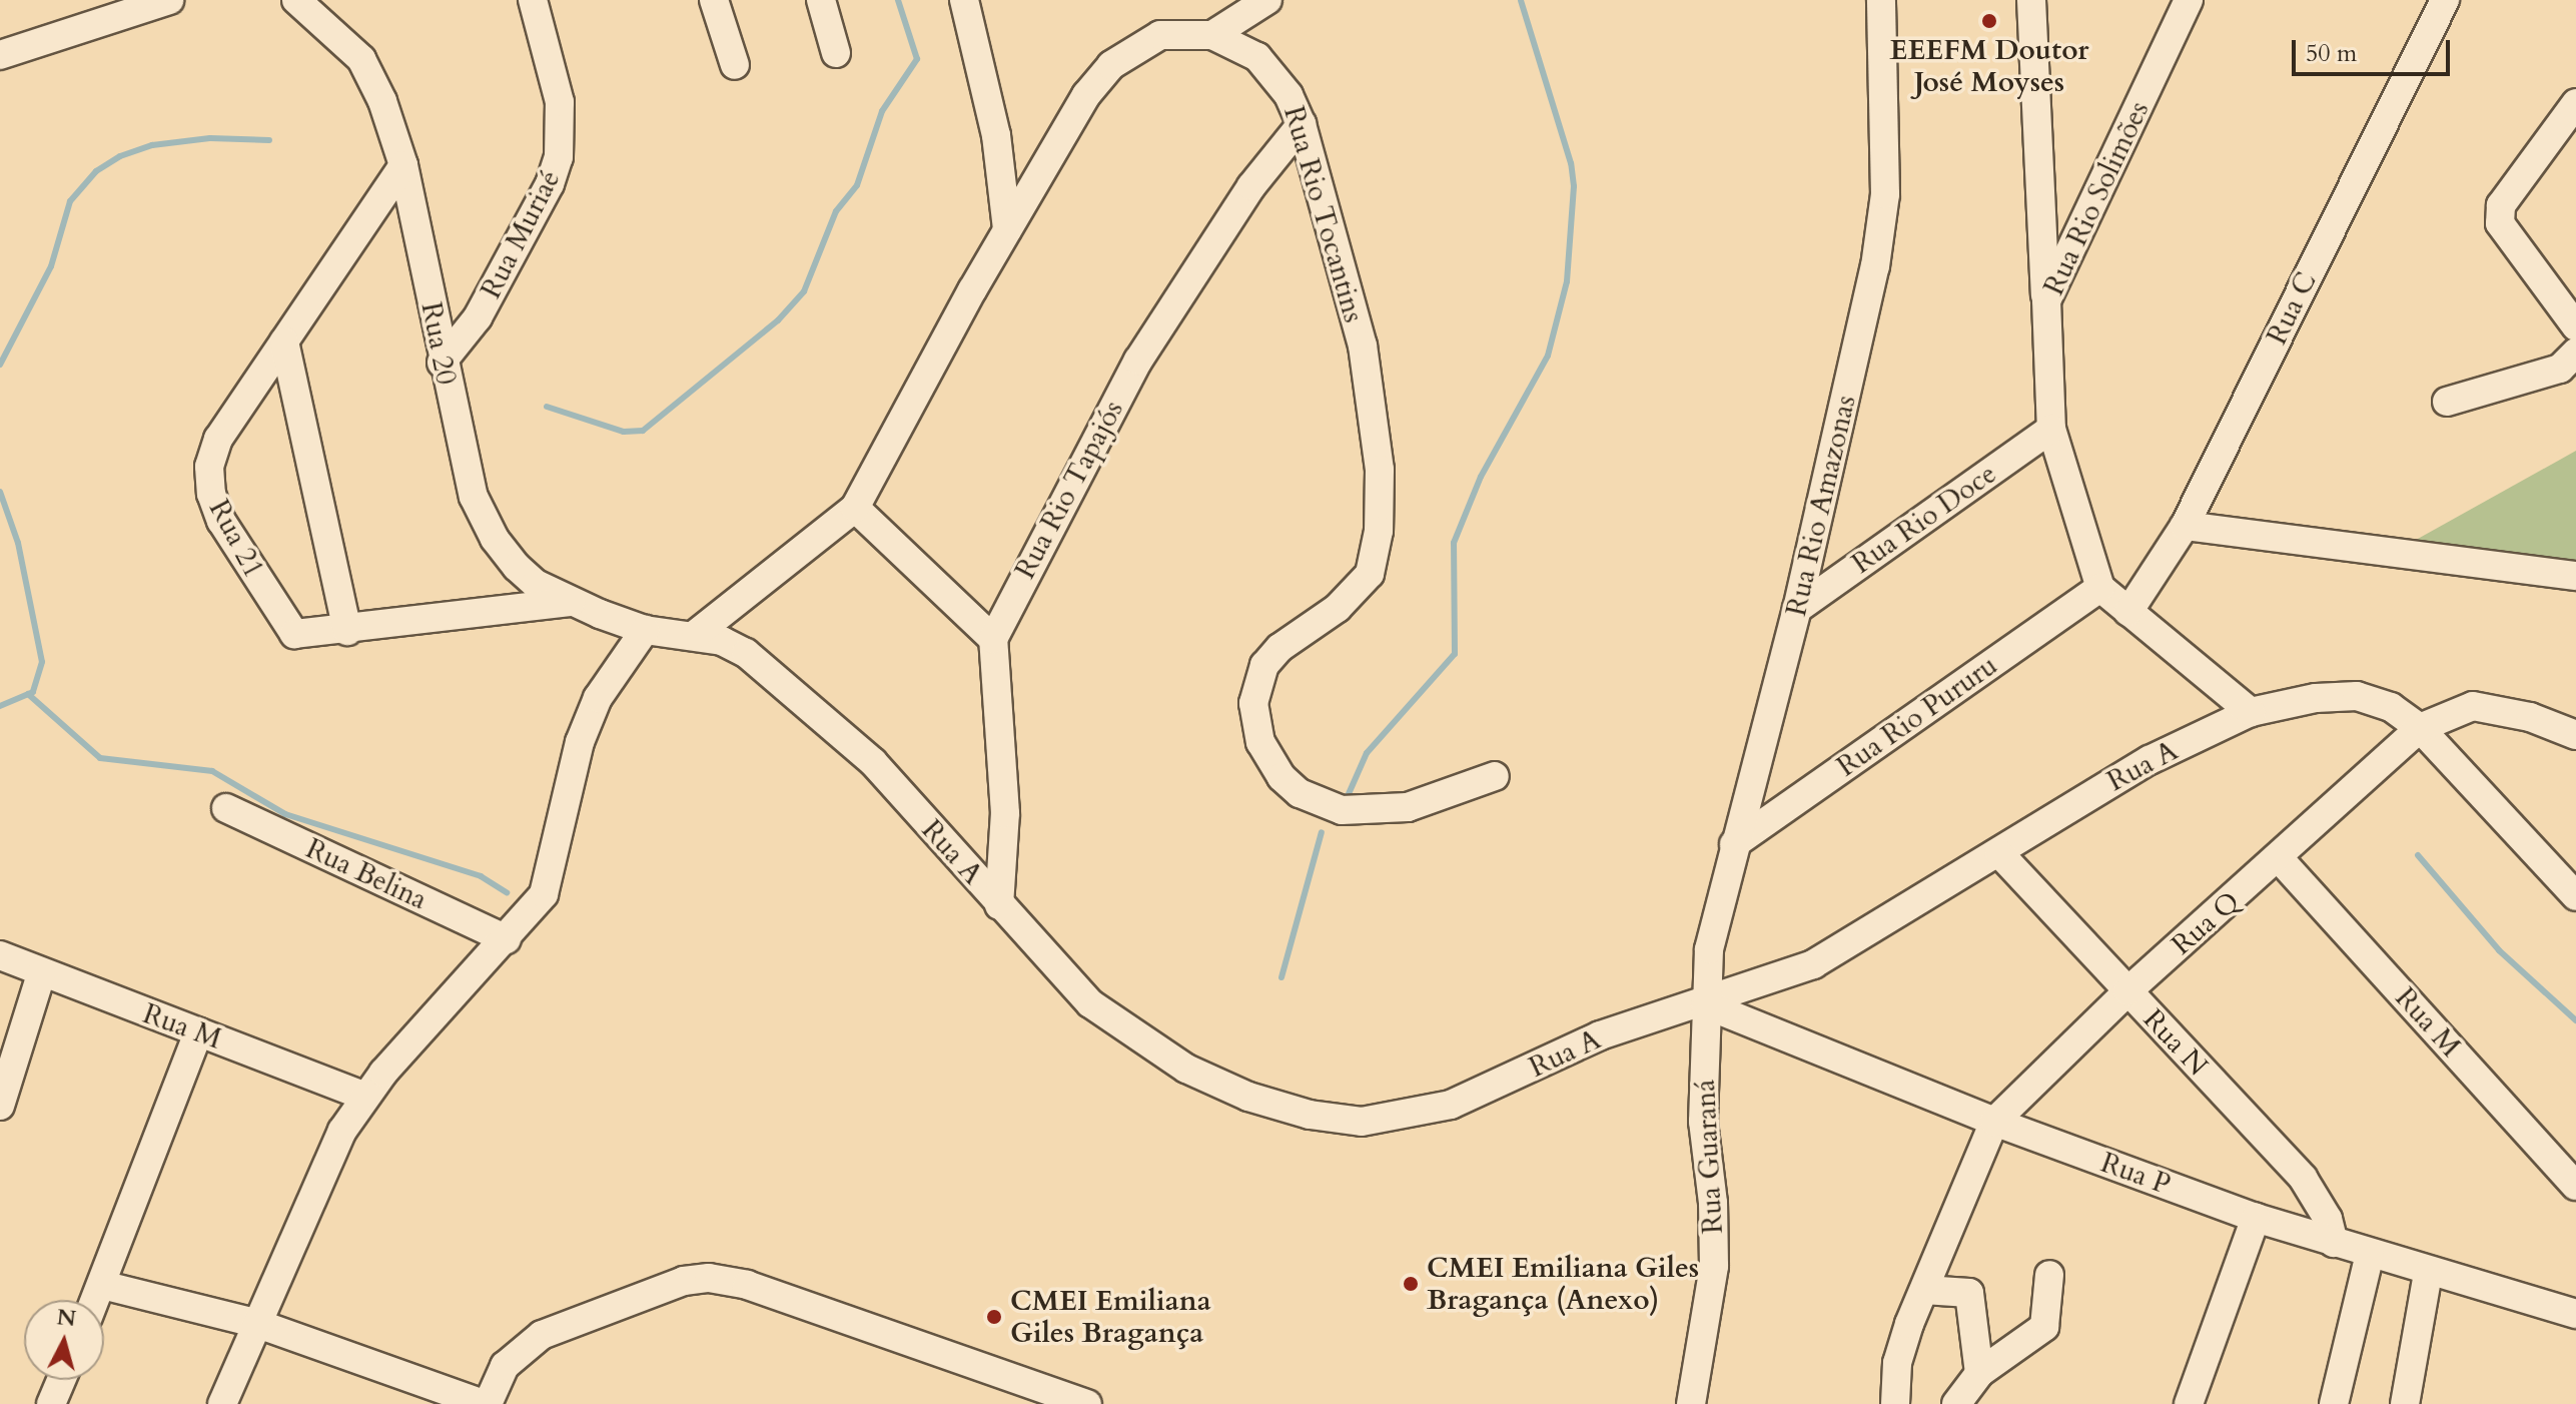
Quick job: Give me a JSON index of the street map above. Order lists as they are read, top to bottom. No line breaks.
{"streets":{"street":["Rua Rio Solimões","Rua Rio Tocantins","Rua Muriaé","Rua C","Rua 20","Rua Rio Tapajós","Rua Rio Amazonas","Rua Rio Doce","Rua 21","Rua Rio Pururu","Rua A","Rua Belina","Rua Q","Rua M","Rua N","Rua Guaraná","Rua P"]},"crossings":[["Rua Rio Solimões","Rua Rio Doce"],["Rua Rio Solimões","Rua Rio Pururu"],["Rua Rio Tocantins","Rua Rio Tapajós"],["Rua Rio Tocantins","Rua A"],["Rua Muriaé","Rua 20"],["Rua 20","Rua 21"],["Rua 20","Rua A"],["Rua Rio Amazonas","Rua Rio Doce"],["Rua Rio Amazonas","Rua Rio Pururu"],["Rua Rio Amazonas","Rua A"],["Rua Rio Amazonas","Rua Guaraná"],["Rua Rio Amazonas","Rua P"],["Rua A","Rua Q"],["Rua A","Rua N"],["Rua A","Rua Guaraná"],["Rua A","Rua P"],["Rua Q","Rua M"],["Rua Q","Rua N"],["Rua Q","Rua P"],["Rua N","Rua P"],["Rua Guaraná","Rua P"]],"places":["EEEFM Doutor José Moyses","CMEI Emiliana Giles Bragança (Anexo)","CMEI Emiliana Giles Bragança"],"scale_bar":"50 m","north":"top"}
